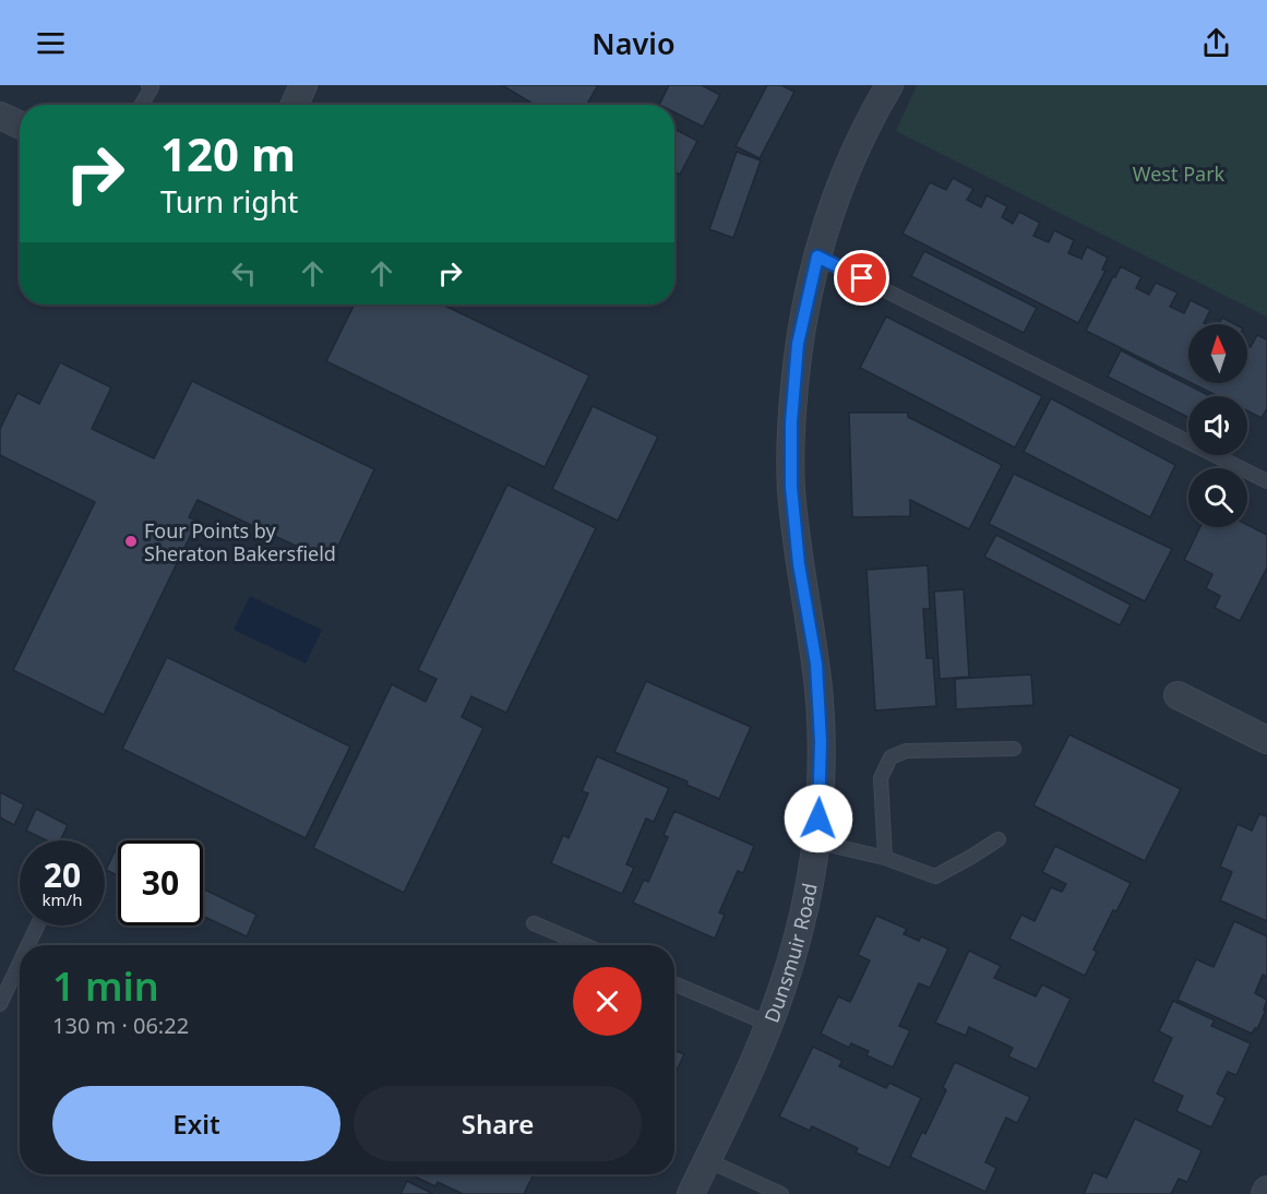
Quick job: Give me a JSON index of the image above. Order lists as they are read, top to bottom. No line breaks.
{"streets":{"street":["Dunsmuir Road"]},"parks":["West Park"],"places":["Four Points by Sheraton Bakersfield"],"north":"top","page":{"header":"Navio","turn":["120 m","Turn right"],"speed":"20 km/h","limit":"30","heading":["1 min","130 m · 06:22"],"buttons":["Exit","Share"]}}
